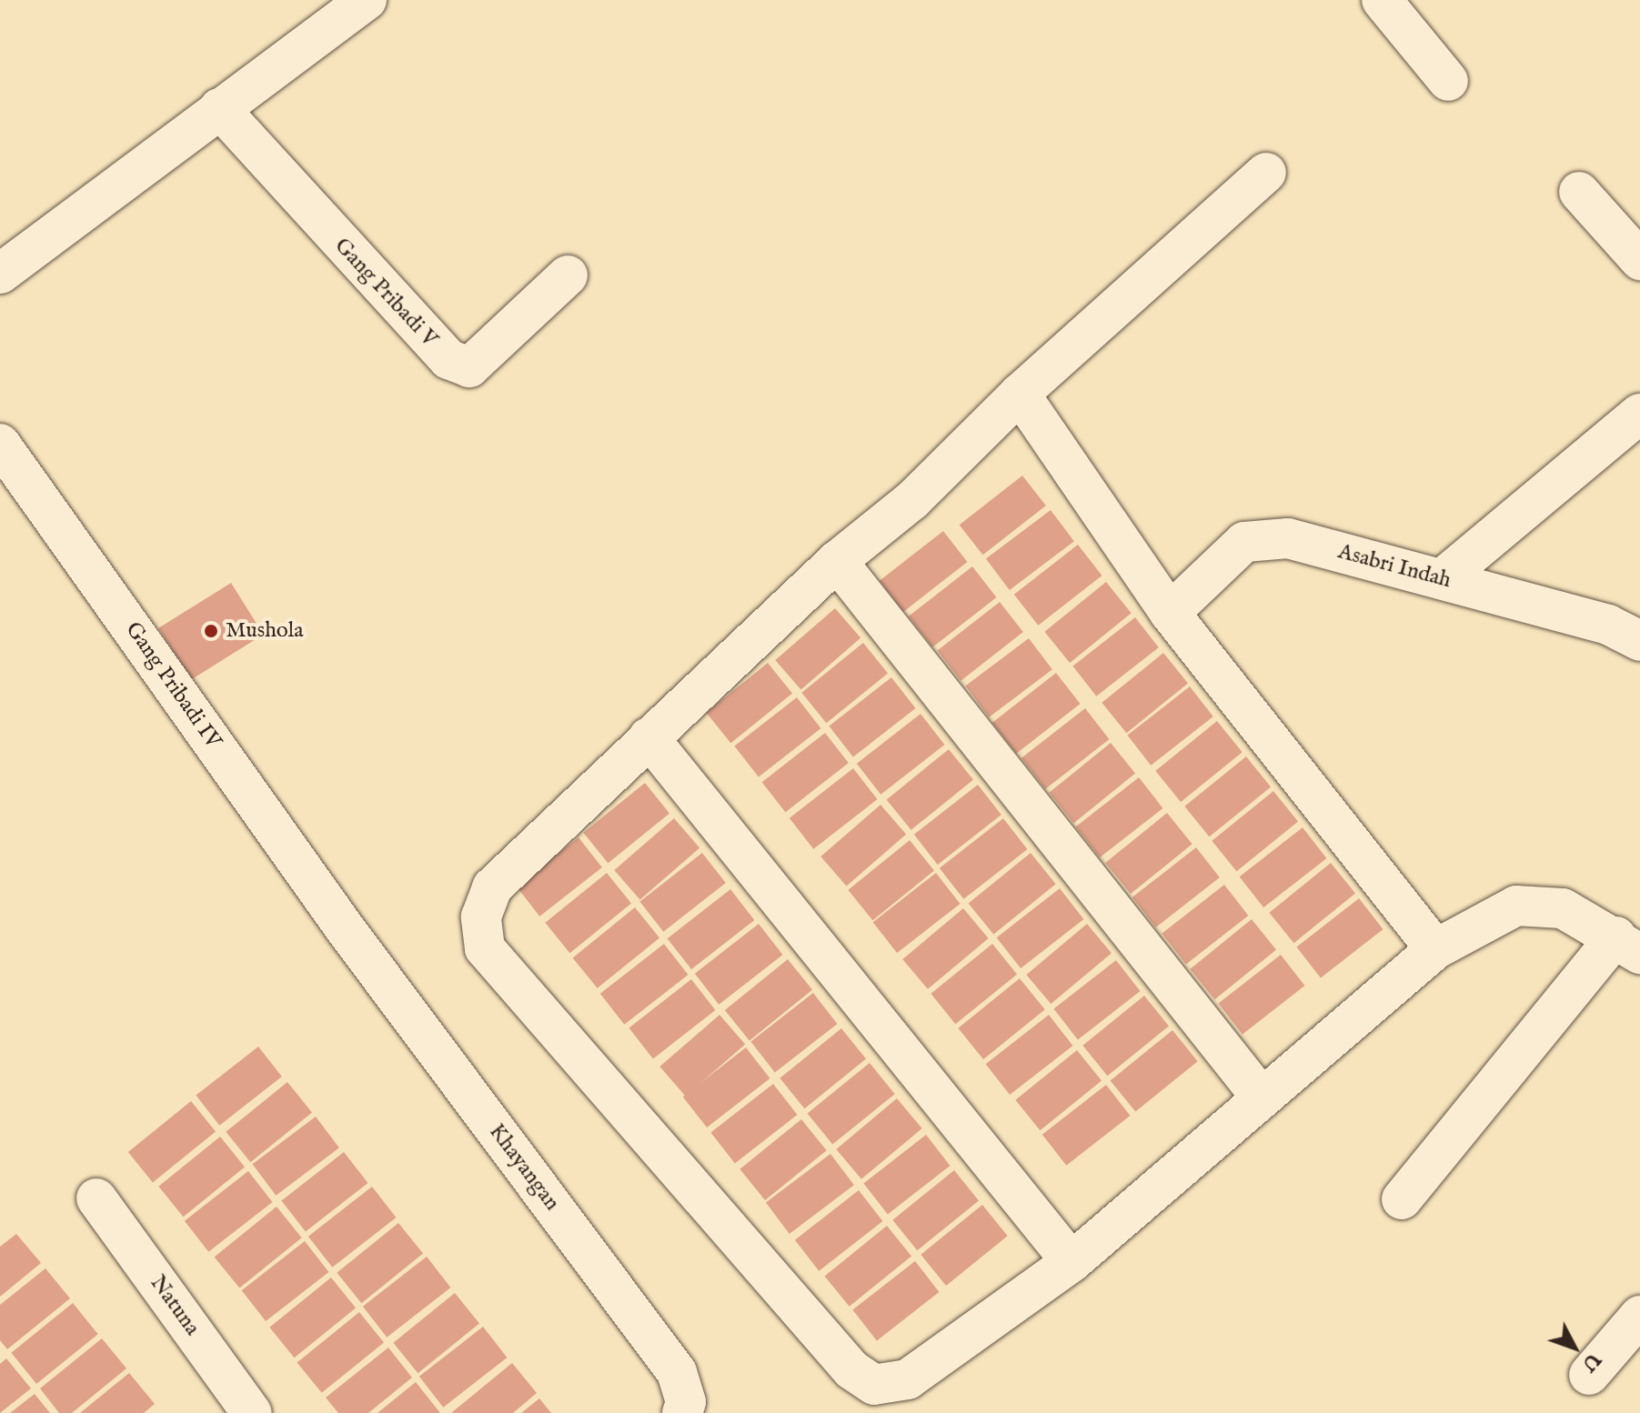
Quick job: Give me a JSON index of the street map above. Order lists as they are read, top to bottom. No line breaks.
{"streets":{"street":["Gang Pribadi V","Asabri Indah","Gang Pribadi IV","Khayangan","Natuna"]},"crossings":[["Gang Pribadi IV","Khayangan"]],"places":["Mushola"],"north":"bottom right"}
